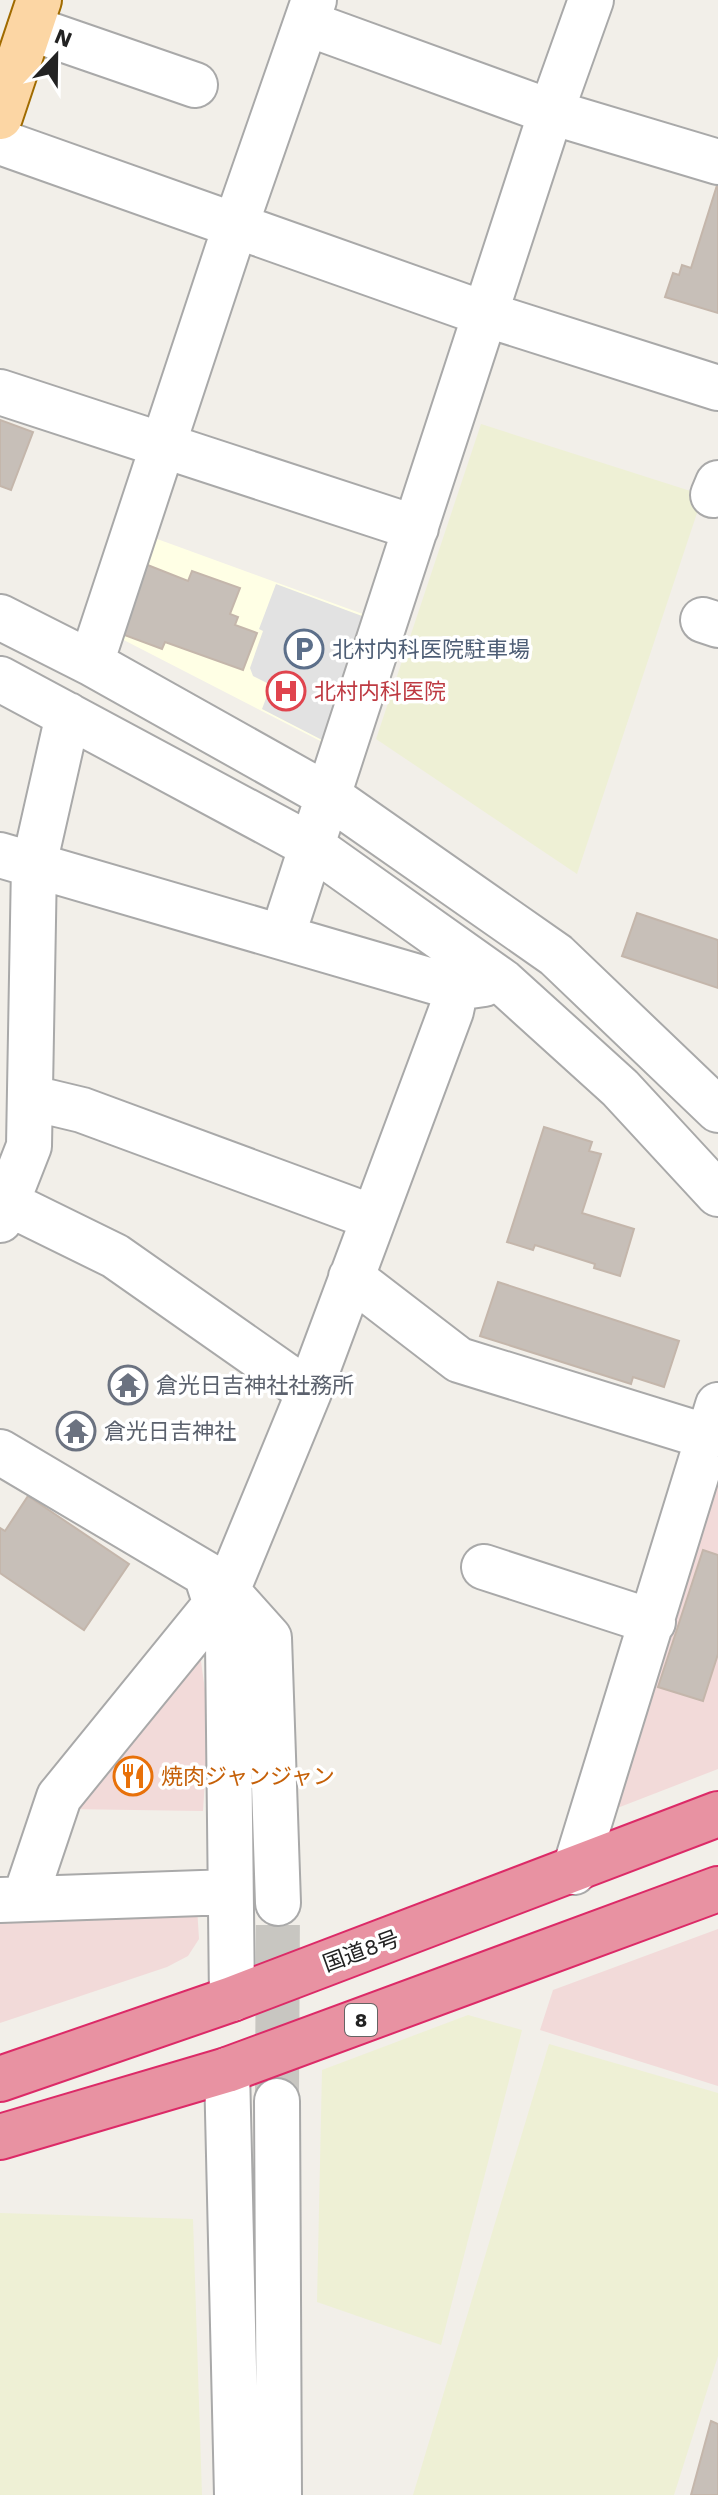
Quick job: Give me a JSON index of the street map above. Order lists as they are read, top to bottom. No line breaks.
{"streets":{"highway":["国道8号","8"]},"places":{"parking":["北村内科医院駐車場"],"hospital":["北村内科医院"],"temple":["倉光日吉神社社務所","倉光日吉神社"],"restaurant":["焼肉ジャンジャン"]},"north":"top"}
